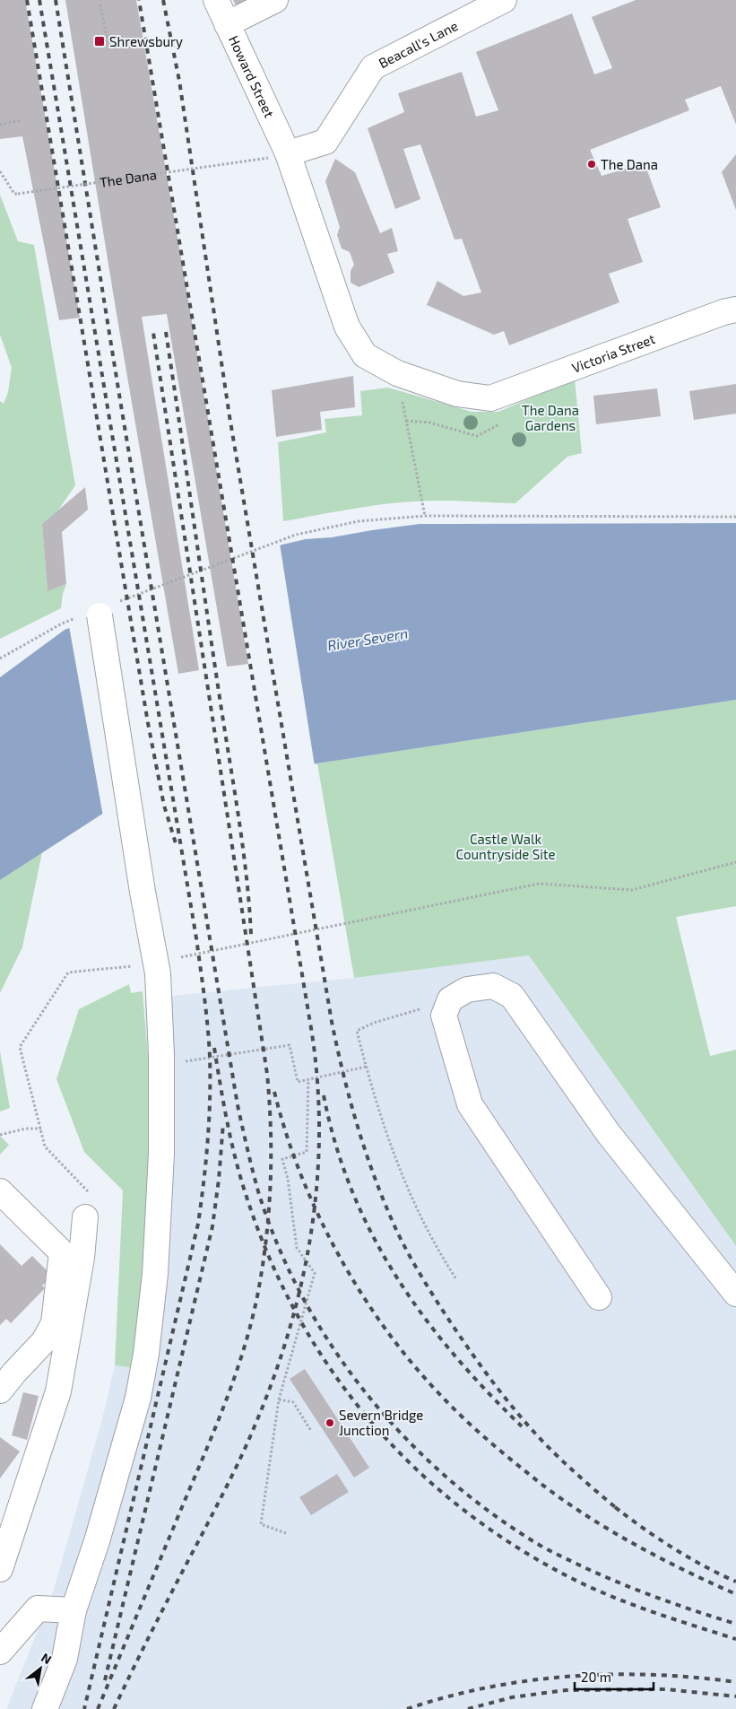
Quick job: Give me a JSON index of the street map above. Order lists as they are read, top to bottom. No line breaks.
{"streets":{"street":["Beacall's Lane","Howard Street","Victoria Street"],"path":["The Dana"]},"crossings":[["Beacall's Lane","Howard Street"],["Beacall's Lane","The Dana"],["Beacall's Lane","Victoria Street"],["Howard Street","The Dana"],["Howard Street","Victoria Street"],["The Dana","Victoria Street"]],"water":["River Severn"],"parks":["The Dana Gardens","Castle Walk Countryside Site"],"places":{"transit":["Shrewsbury"],"other":["The Dana","Severn Bridge Junction"]},"scale_bar":"20 m","north":"top right"}
